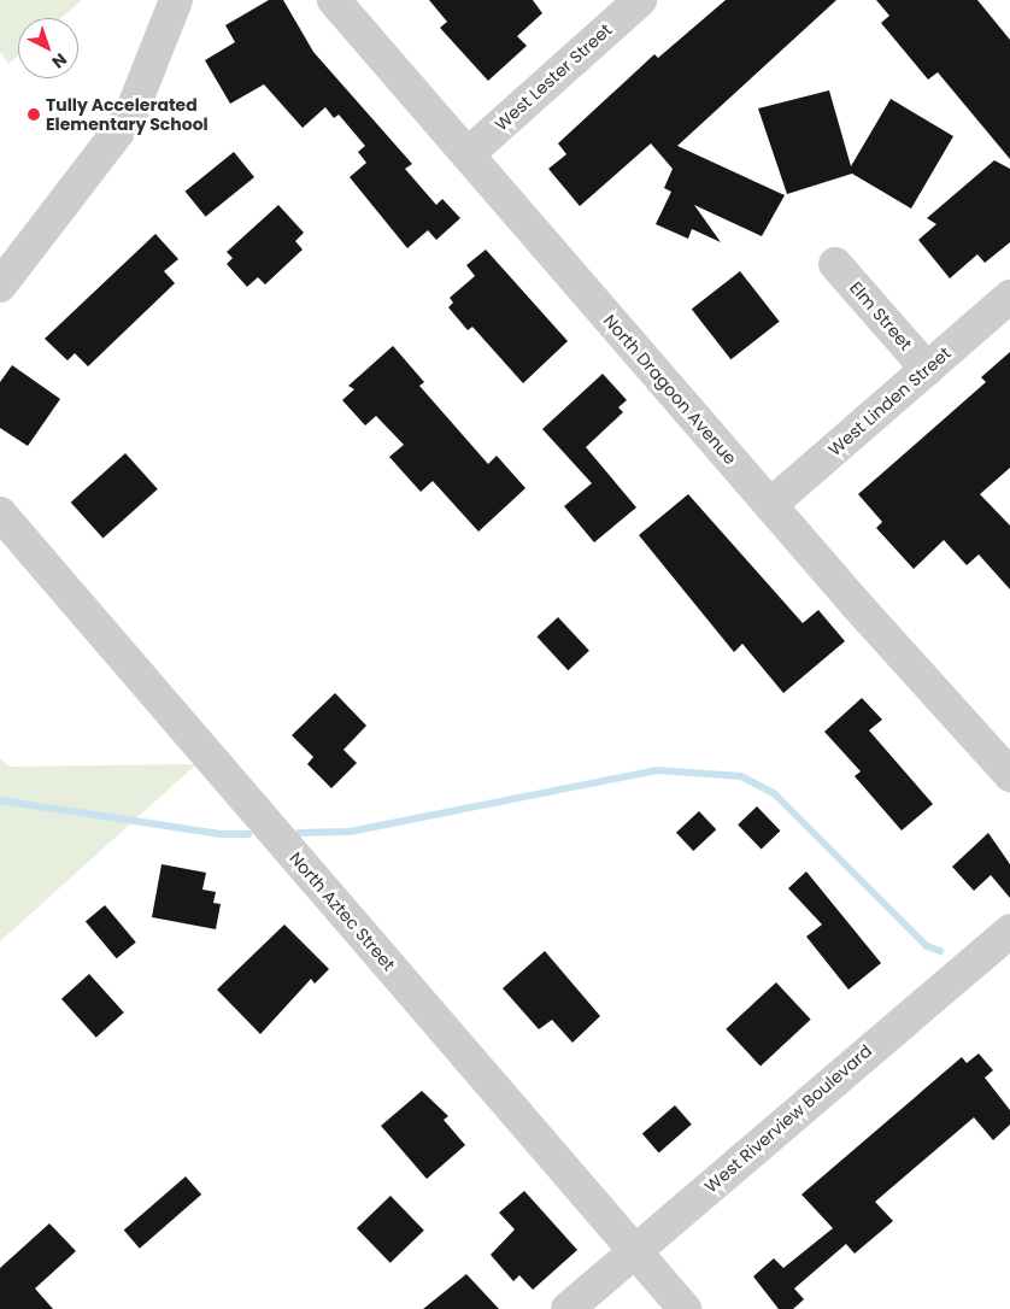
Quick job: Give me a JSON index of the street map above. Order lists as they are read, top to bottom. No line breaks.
{"streets":{"street":["West Lester Street","Elm Street","North Dragoon Avenue","West Linden Street","North Aztec Street","West Riverview Boulevard"]},"crossings":[["West Lester Street","North Dragoon Avenue"],["Elm Street","West Linden Street"],["North Dragoon Avenue","West Linden Street"],["North Aztec Street","West Riverview Boulevard"]],"places":["Tully Accelerated Elementary School"],"north":"bottom right"}
